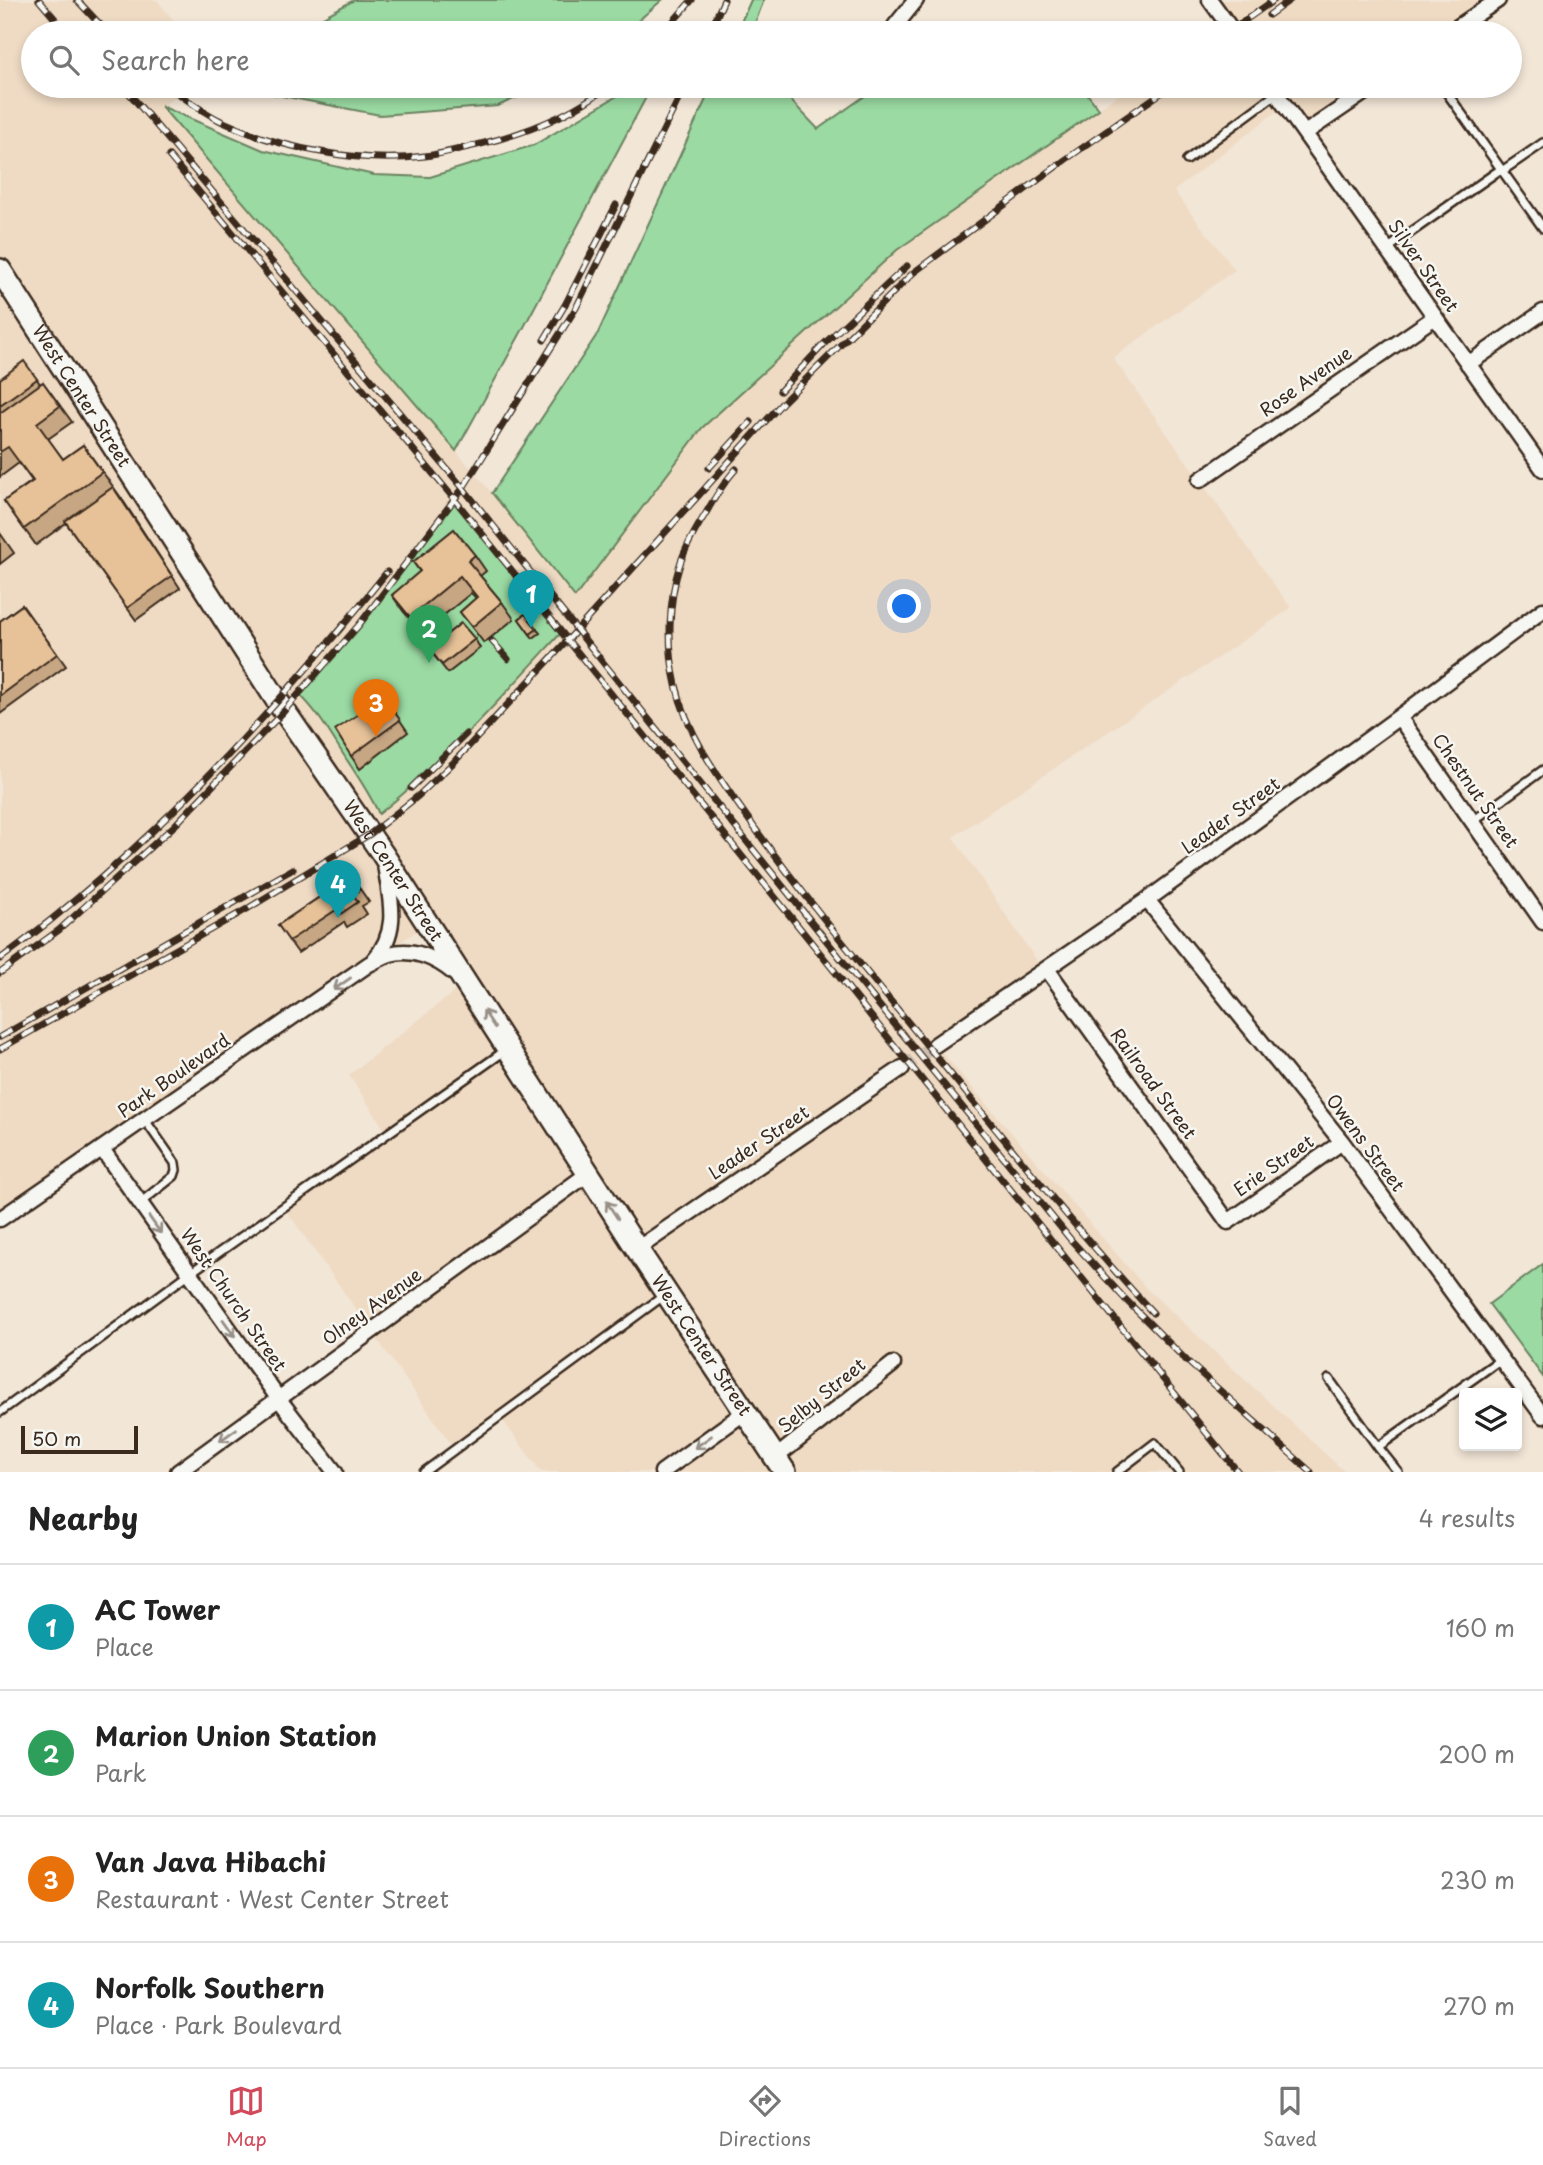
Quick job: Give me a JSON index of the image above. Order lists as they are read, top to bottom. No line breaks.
{"streets":{"main road":["West Center Street"],"street":["Silver Street","Rose Avenue","Chestnut Street","Leader Street","Park Boulevard","Railroad Street","Owens Street","Erie Street","West Church Street","Olney Avenue","Selby Street"]},"crossings":[["Silver Street","Rose Avenue"],["West Center Street","Leader Street"],["West Center Street","Park Boulevard"],["West Center Street","Olney Avenue"],["West Center Street","Selby Street"],["Chestnut Street","Leader Street"],["Leader Street","Railroad Street"],["Leader Street","Owens Street"],["Park Boulevard","West Church Street"],["Railroad Street","Erie Street"],["Owens Street","Erie Street"],["West Church Street","Olney Avenue"]],"one_way":["Park Boulevard","West Church Street"],"scale_bar":"50 m","page":{"search":"Search here","pins":["1","2","3","4"],"scale":"50 m","heading":["Nearby","4 results"],"list":[{"mark":"1","name":"AC Tower","note":"Place","value":"160 m"},{"mark":"2","name":"Marion Union Station","note":"Park","value":"200 m"},{"mark":"3","name":"Van Java Hibachi","note":"Restaurant · West Center Street","value":"230 m"},{"mark":"4","name":"Norfolk Southern","note":"Place · Park Boulevard","value":"270 m"}],"nav":["Map","Directions","Saved"]}}
